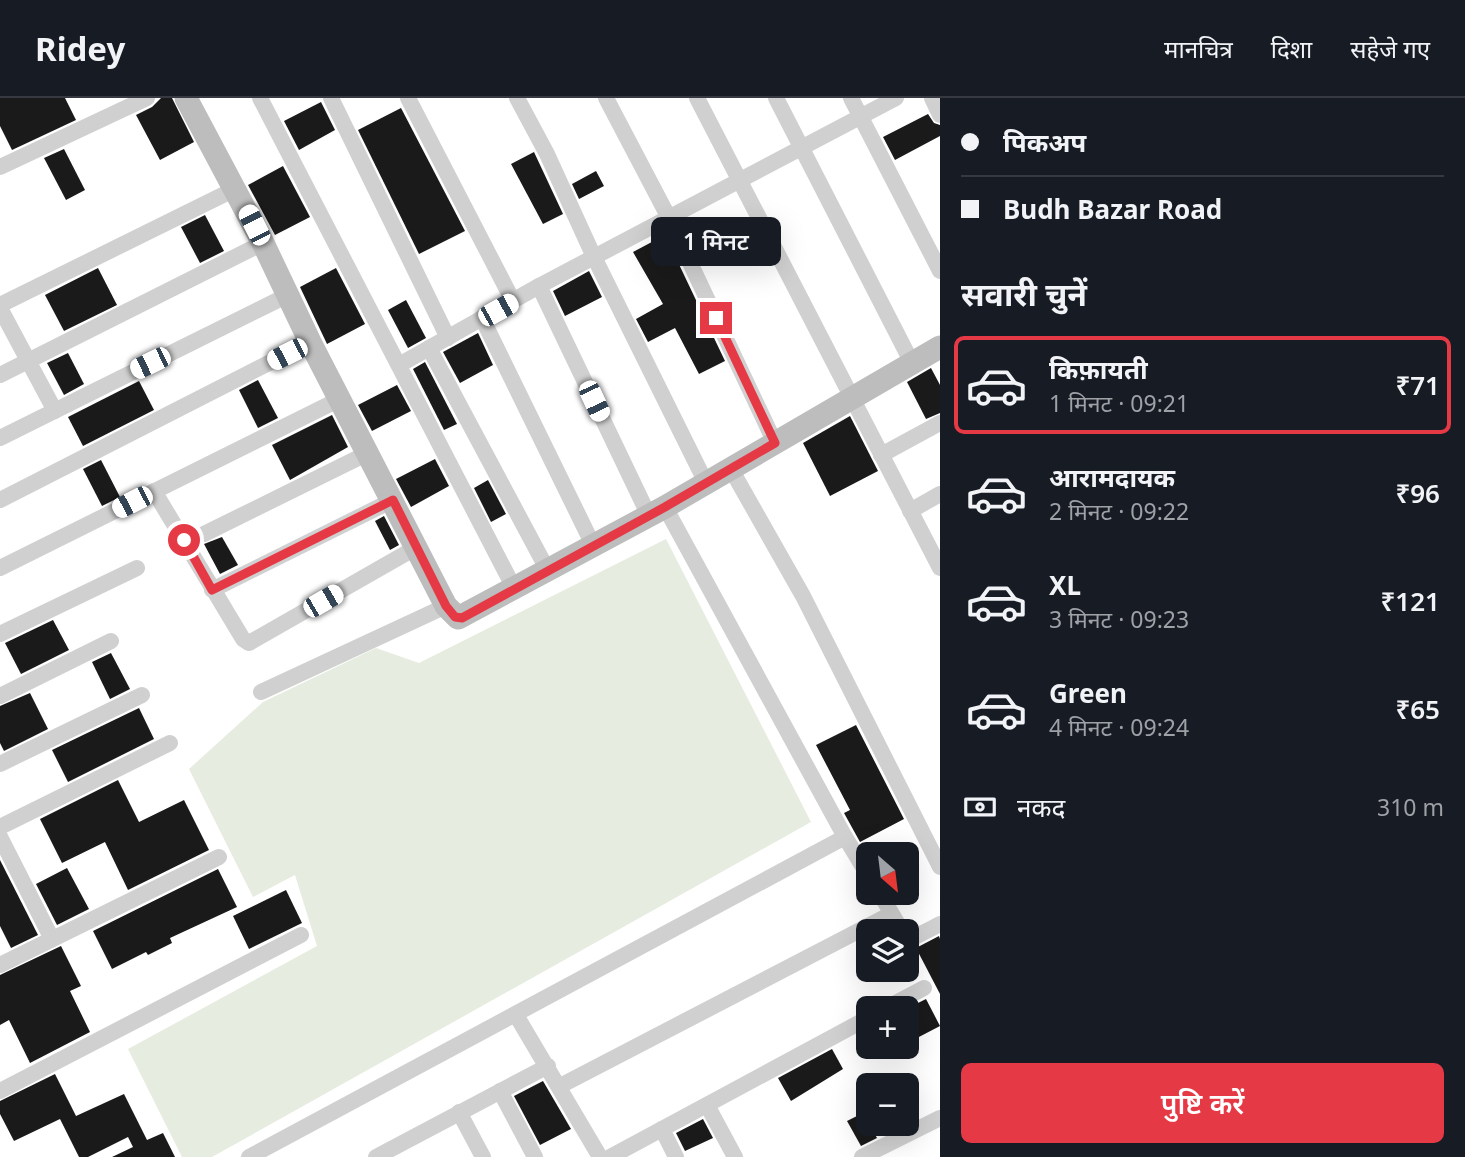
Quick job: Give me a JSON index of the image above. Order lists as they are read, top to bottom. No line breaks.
{"north":"bottom right","page":{"header":"Ridey","nav":["मानचित्र","दिशा","सहेजे गए"],"banner":["पिकअप","Budh Bazar Road"],"bubble":"1 मिनट","heading":"सवारी चुनें","list":[{"name":"किफ़ायती","note":"1 मिनट · 09:21","value":"₹71"},{"name":"आरामदायक","note":"2 मिनट · 09:22","value":"₹96"},{"name":"XL","note":"3 मिनट · 09:23","value":"₹121"},{"name":"Green","note":"4 मिनट · 09:24","value":"₹65"}],"pay":["नकद","310 m"],"map_buttons":["+","−"],"buttons":"पुष्टि करें"}}
